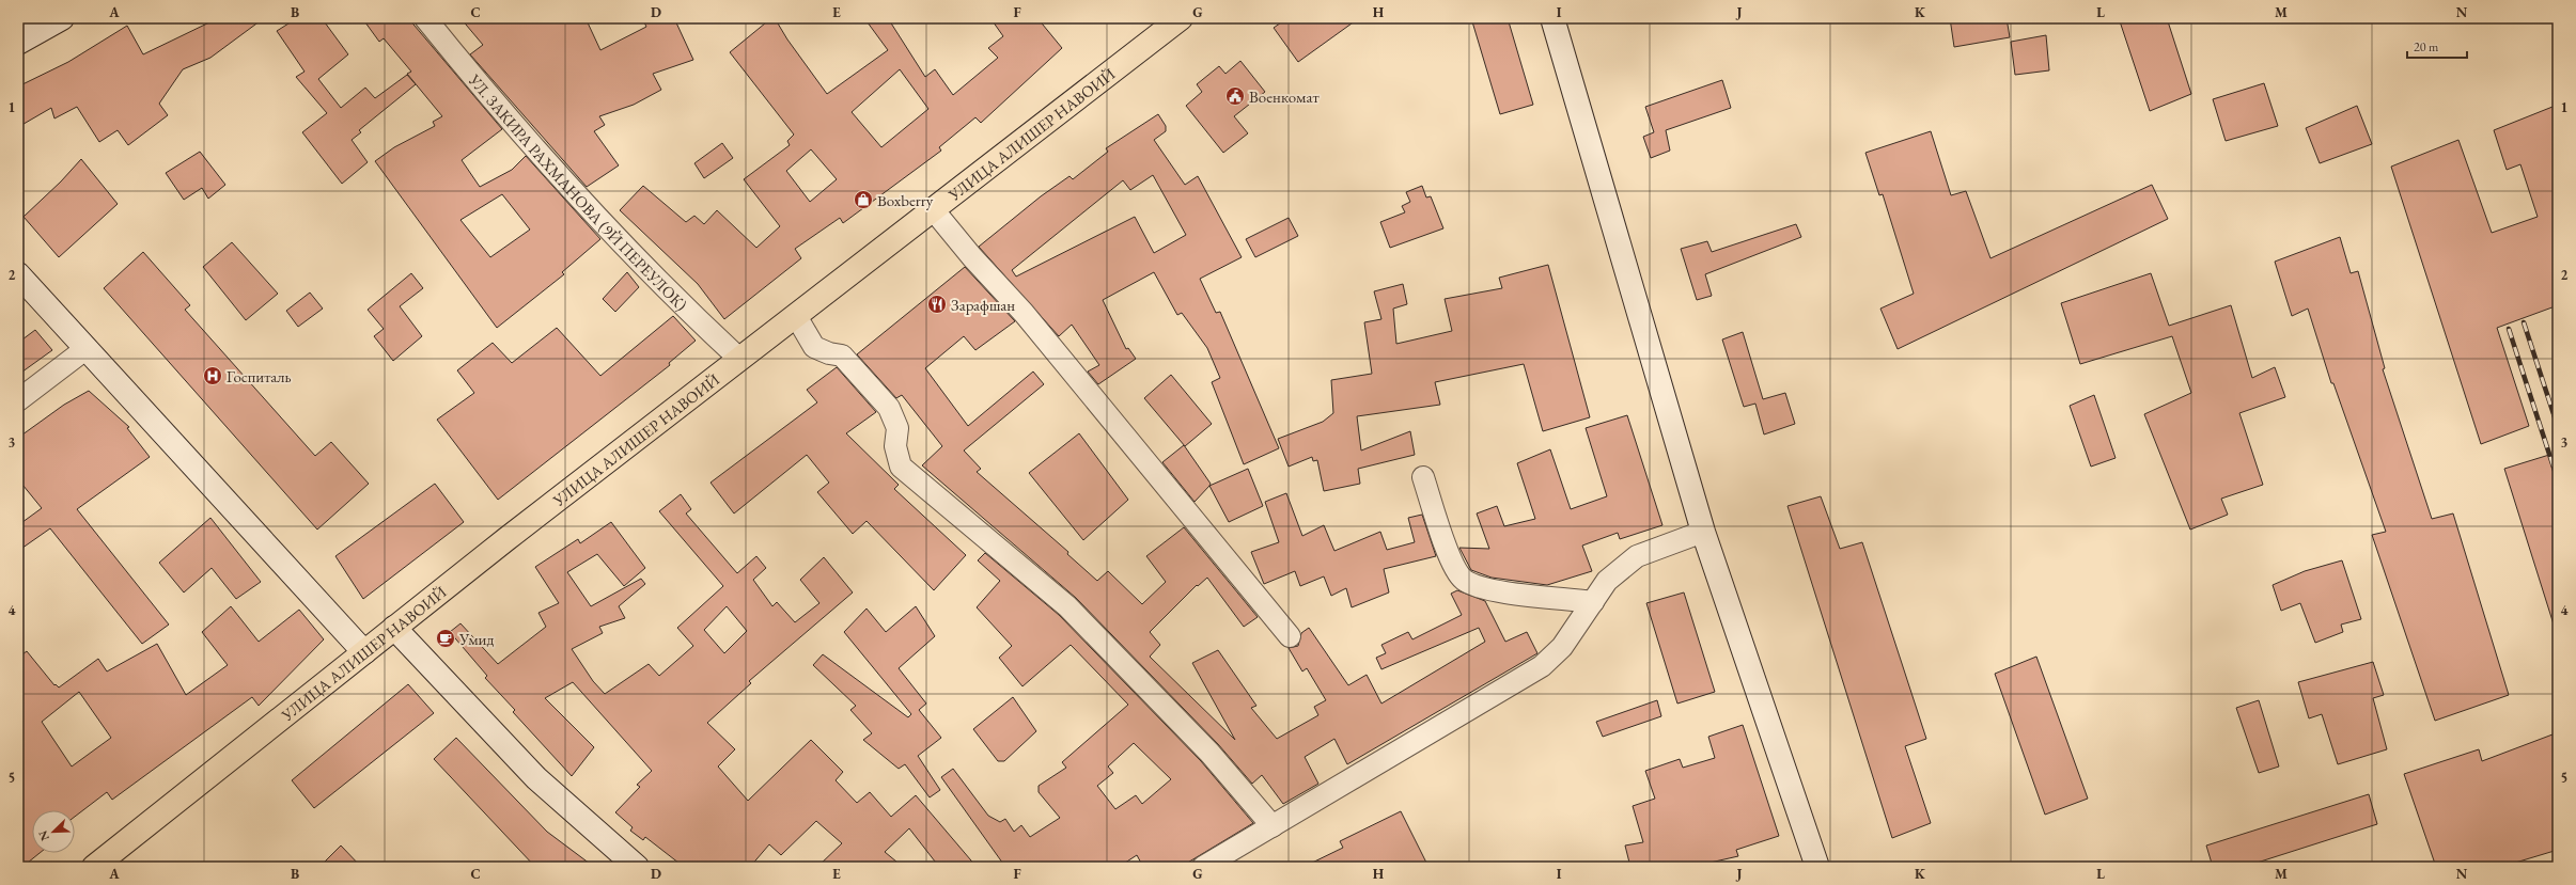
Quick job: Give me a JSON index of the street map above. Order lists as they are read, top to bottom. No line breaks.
{"streets":{"main road":["УЛИЦА АЛИШЕР НАВОИЙ"],"street":["УЛ. ЗАКИРА РАХМАНОВА (9Й ПЕРЕУЛОК)"]},"crossings":[["УЛИЦА АЛИШЕР НАВОИЙ","УЛ. ЗАКИРА РАХМАНОВА (9Й ПЕРЕУЛОК)"]],"places":{"public building":["Военкомат"],"shop":["Boxberry"],"restaurant":["Зарафшан"],"hospital":["Госпиталь"],"cafe":["Умид"]},"scale_bar":"20 m","north":"bottom left","grid":{"columns":["A","B","C","D","E","F","G","H","I","J","K","L","M","N"],"rows":["1","2","3","4","5"]}}
